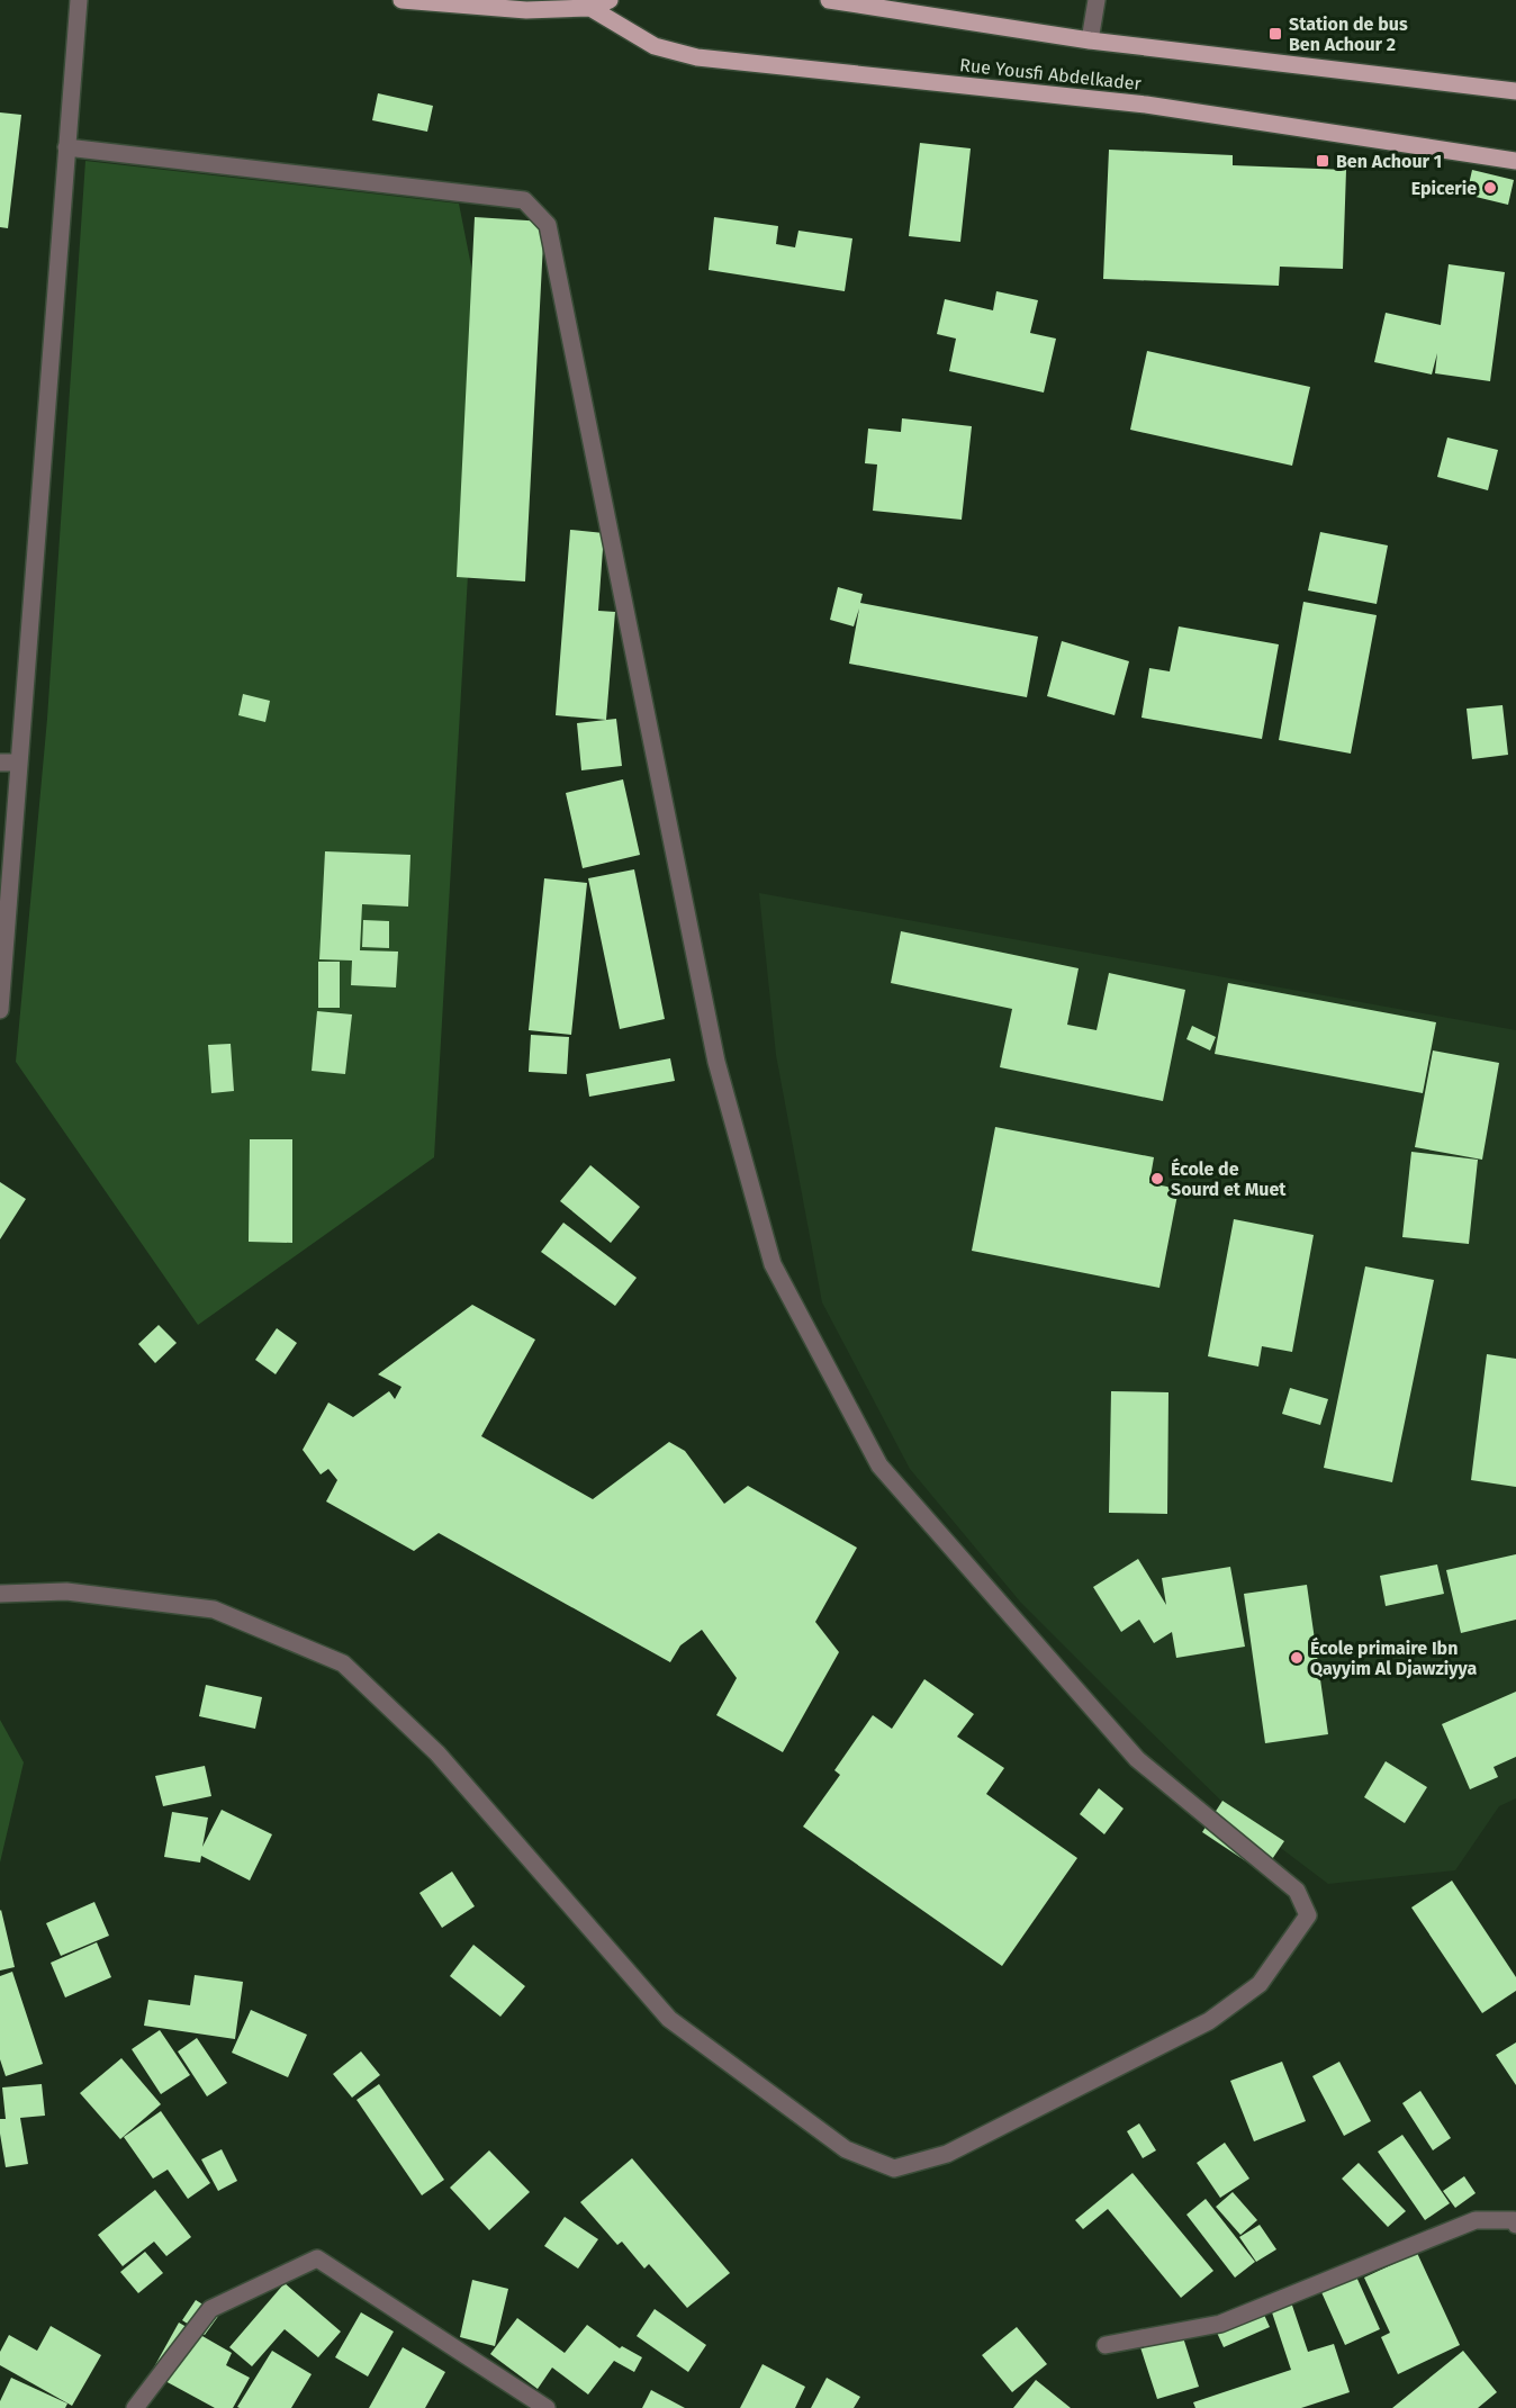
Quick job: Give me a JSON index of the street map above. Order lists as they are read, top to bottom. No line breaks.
{"streets":{"main road":["Rue Yousfi Abdelkader"]},"places":{"transit":["Station de bus Ben Achour 2","Ben Achour 1"],"other":["Epicerie","École de Sourd et Muet","École primaire Ibn Qayyim Al Djawziyya"]}}
